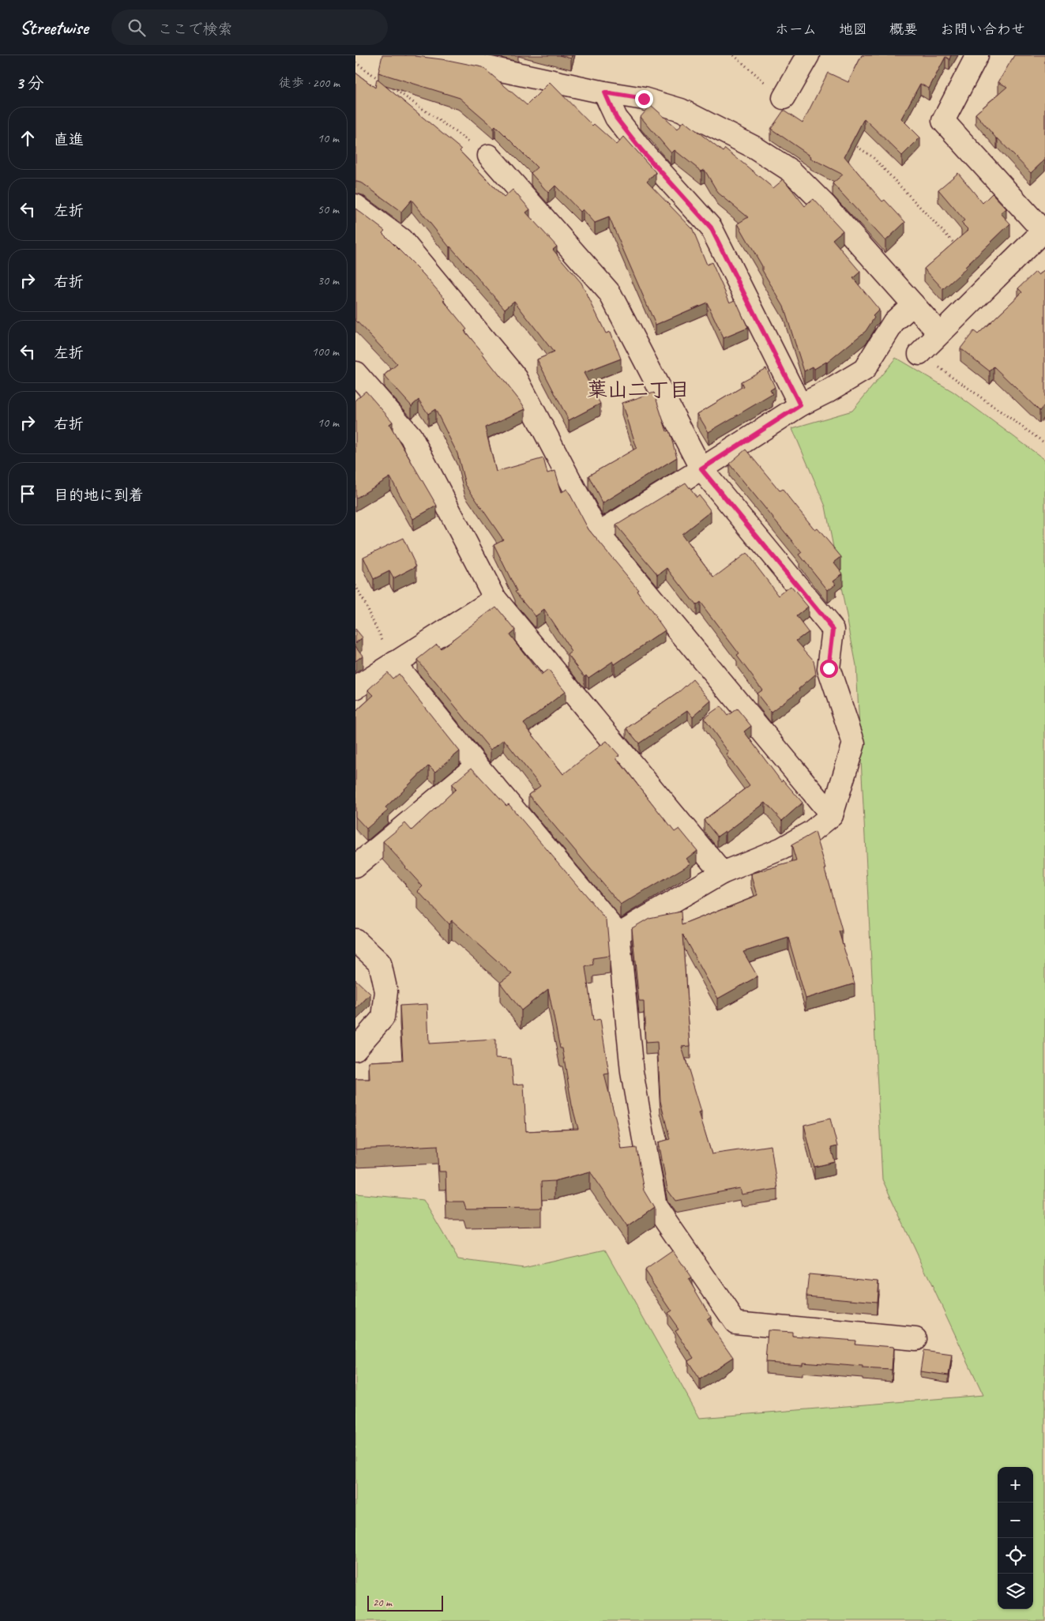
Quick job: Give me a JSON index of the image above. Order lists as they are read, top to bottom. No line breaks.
{"districts":["葉山二丁目"],"scale_bar":"20 m","page":{"header":"Streetwise","search":"ここで検索","nav":["ホーム","地図","概要","お問い合わせ"],"heading":["3 分","徒歩 · 200 m"],"list":[["直進","10 m"],["左折","50 m"],["右折","30 m"],["左折","100 m"],["右折","10 m"],"目的地に到着"],"map_buttons":["+","−"],"scale":"20 m"}}
